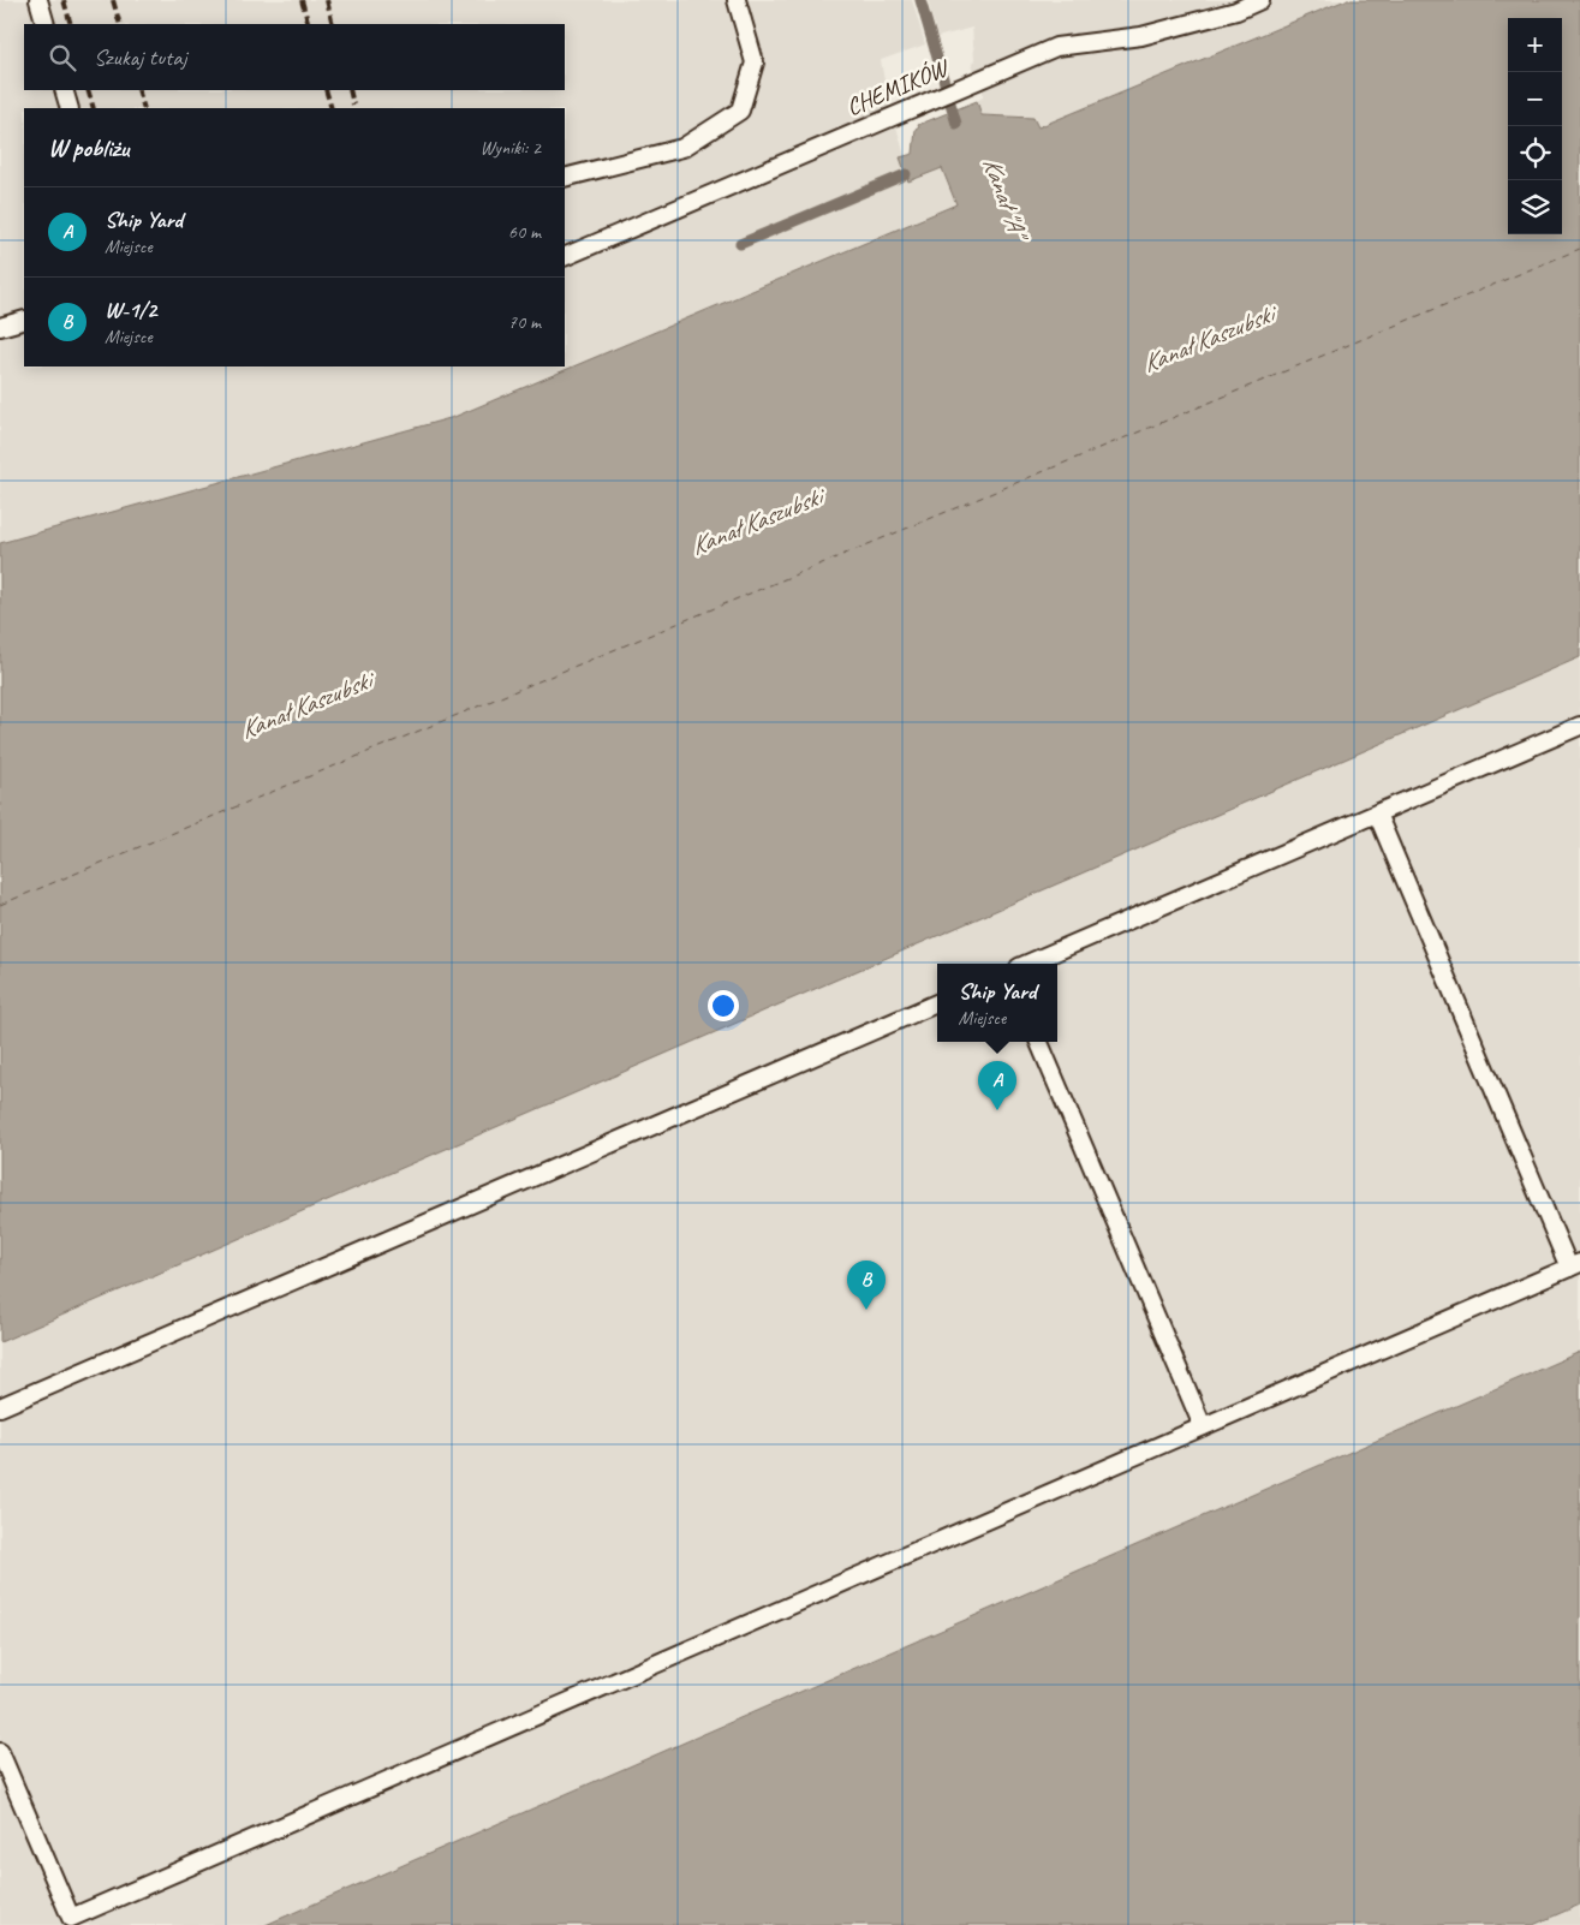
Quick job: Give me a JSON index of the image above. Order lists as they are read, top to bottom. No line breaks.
{"streets":{"lane":["CHEMIKÓW"]},"water":["Kanał \"A\"","Kanał Kaszubski"],"page":{"map_buttons":["+","−"],"search":"Szukaj tutaj","heading":["W pobliżu","Wyniki: 2"],"list":[{"mark":"A","name":"Ship Yard","note":"Miejsce","value":"60 m"},{"mark":"B","name":"W-1/2","note":"Miejsce","value":"70 m"}],"popup":["Ship Yard","Miejsce"],"pins":["A","B"]}}
